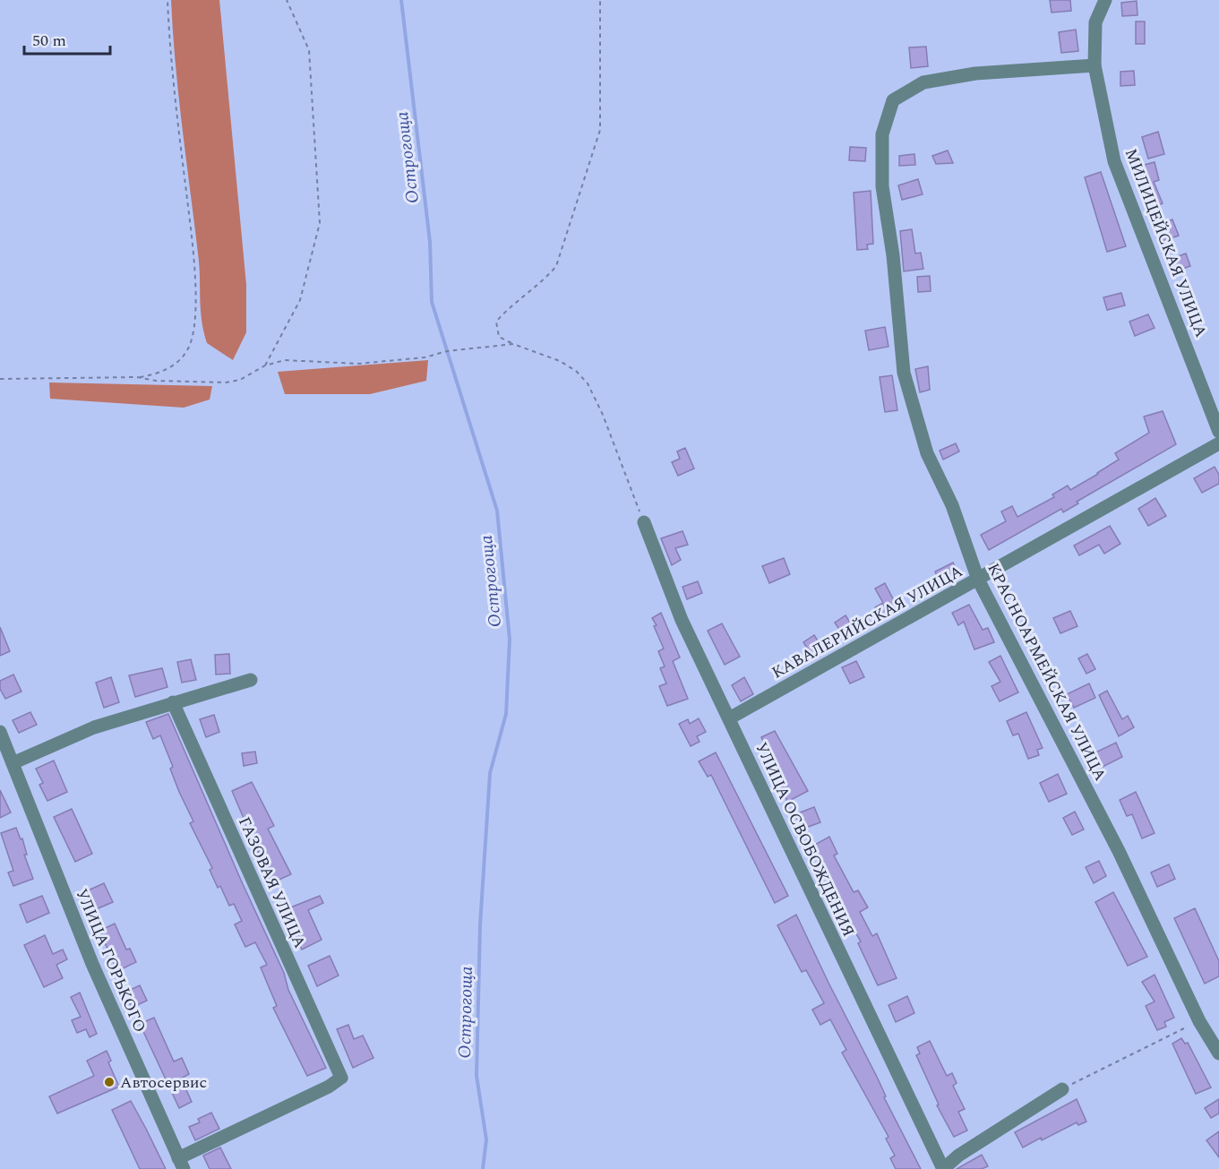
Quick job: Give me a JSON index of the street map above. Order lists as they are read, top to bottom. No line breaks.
{"streets":{"street":["МИЛИЦЕЙСКАЯ УЛИЦА","КАВАЛЕРИЙСКАЯ УЛИЦА","КРАСНОАРМЕЙСКАЯ УЛИЦА","УЛИЦА ОСВОБОЖДЕНИЯ","ГАЗОВАЯ УЛИЦА","УЛИЦА ГОРЬКОГО"]},"crossings":[["МИЛИЦЕЙСКАЯ УЛИЦА","КРАСНОАРМЕЙСКАЯ УЛИЦА"],["КАВАЛЕРИЙСКАЯ УЛИЦА","КРАСНОАРМЕЙСКАЯ УЛИЦА"],["КАВАЛЕРИЙСКАЯ УЛИЦА","УЛИЦА ОСВОБОЖДЕНИЯ"],["ГАЗОВАЯ УЛИЦА","УЛИЦА ГОРЬКОГО"]],"water":["Острогоща"],"places":["Автосервис"],"scale_bar":"50 m"}
